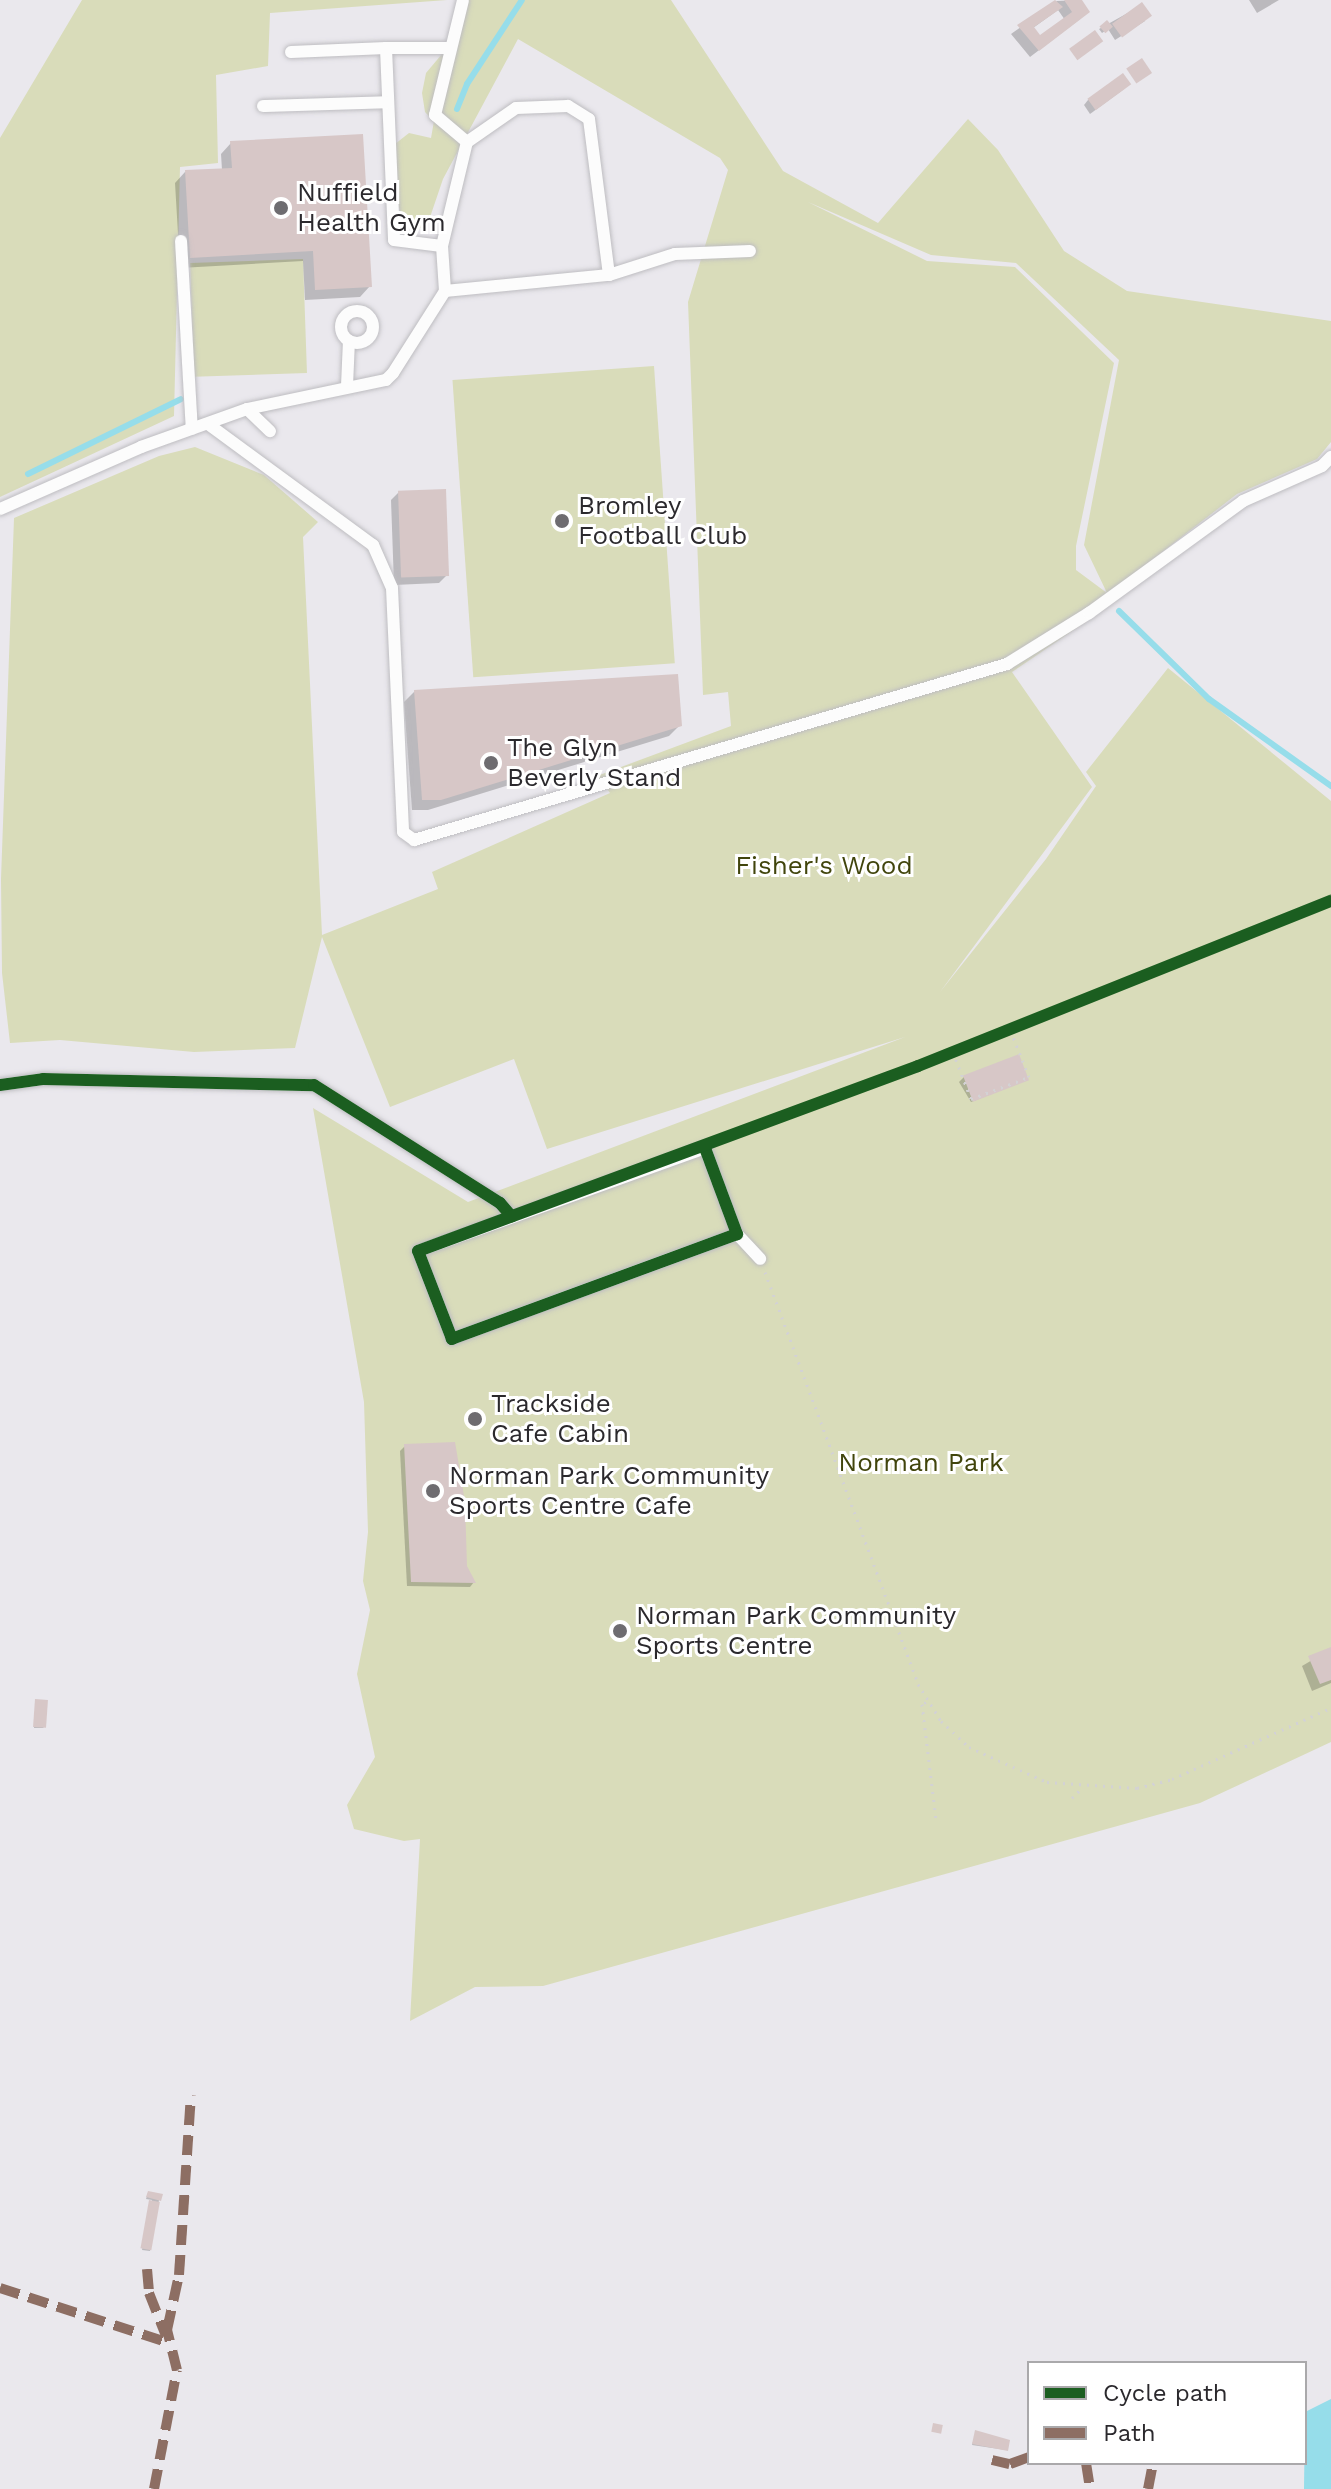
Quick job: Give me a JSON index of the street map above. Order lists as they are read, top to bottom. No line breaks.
{"parks":["Fisher's Wood","Norman Park"],"places":["Nuffield Health Gym","Bromley Football Club","The Glyn Beverly Stand","Trackside Cafe Cabin","Norman Park Community Sports Centre Cafe","Norman Park Community Sports Centre"],"legend":["Cycle path","Path"]}
